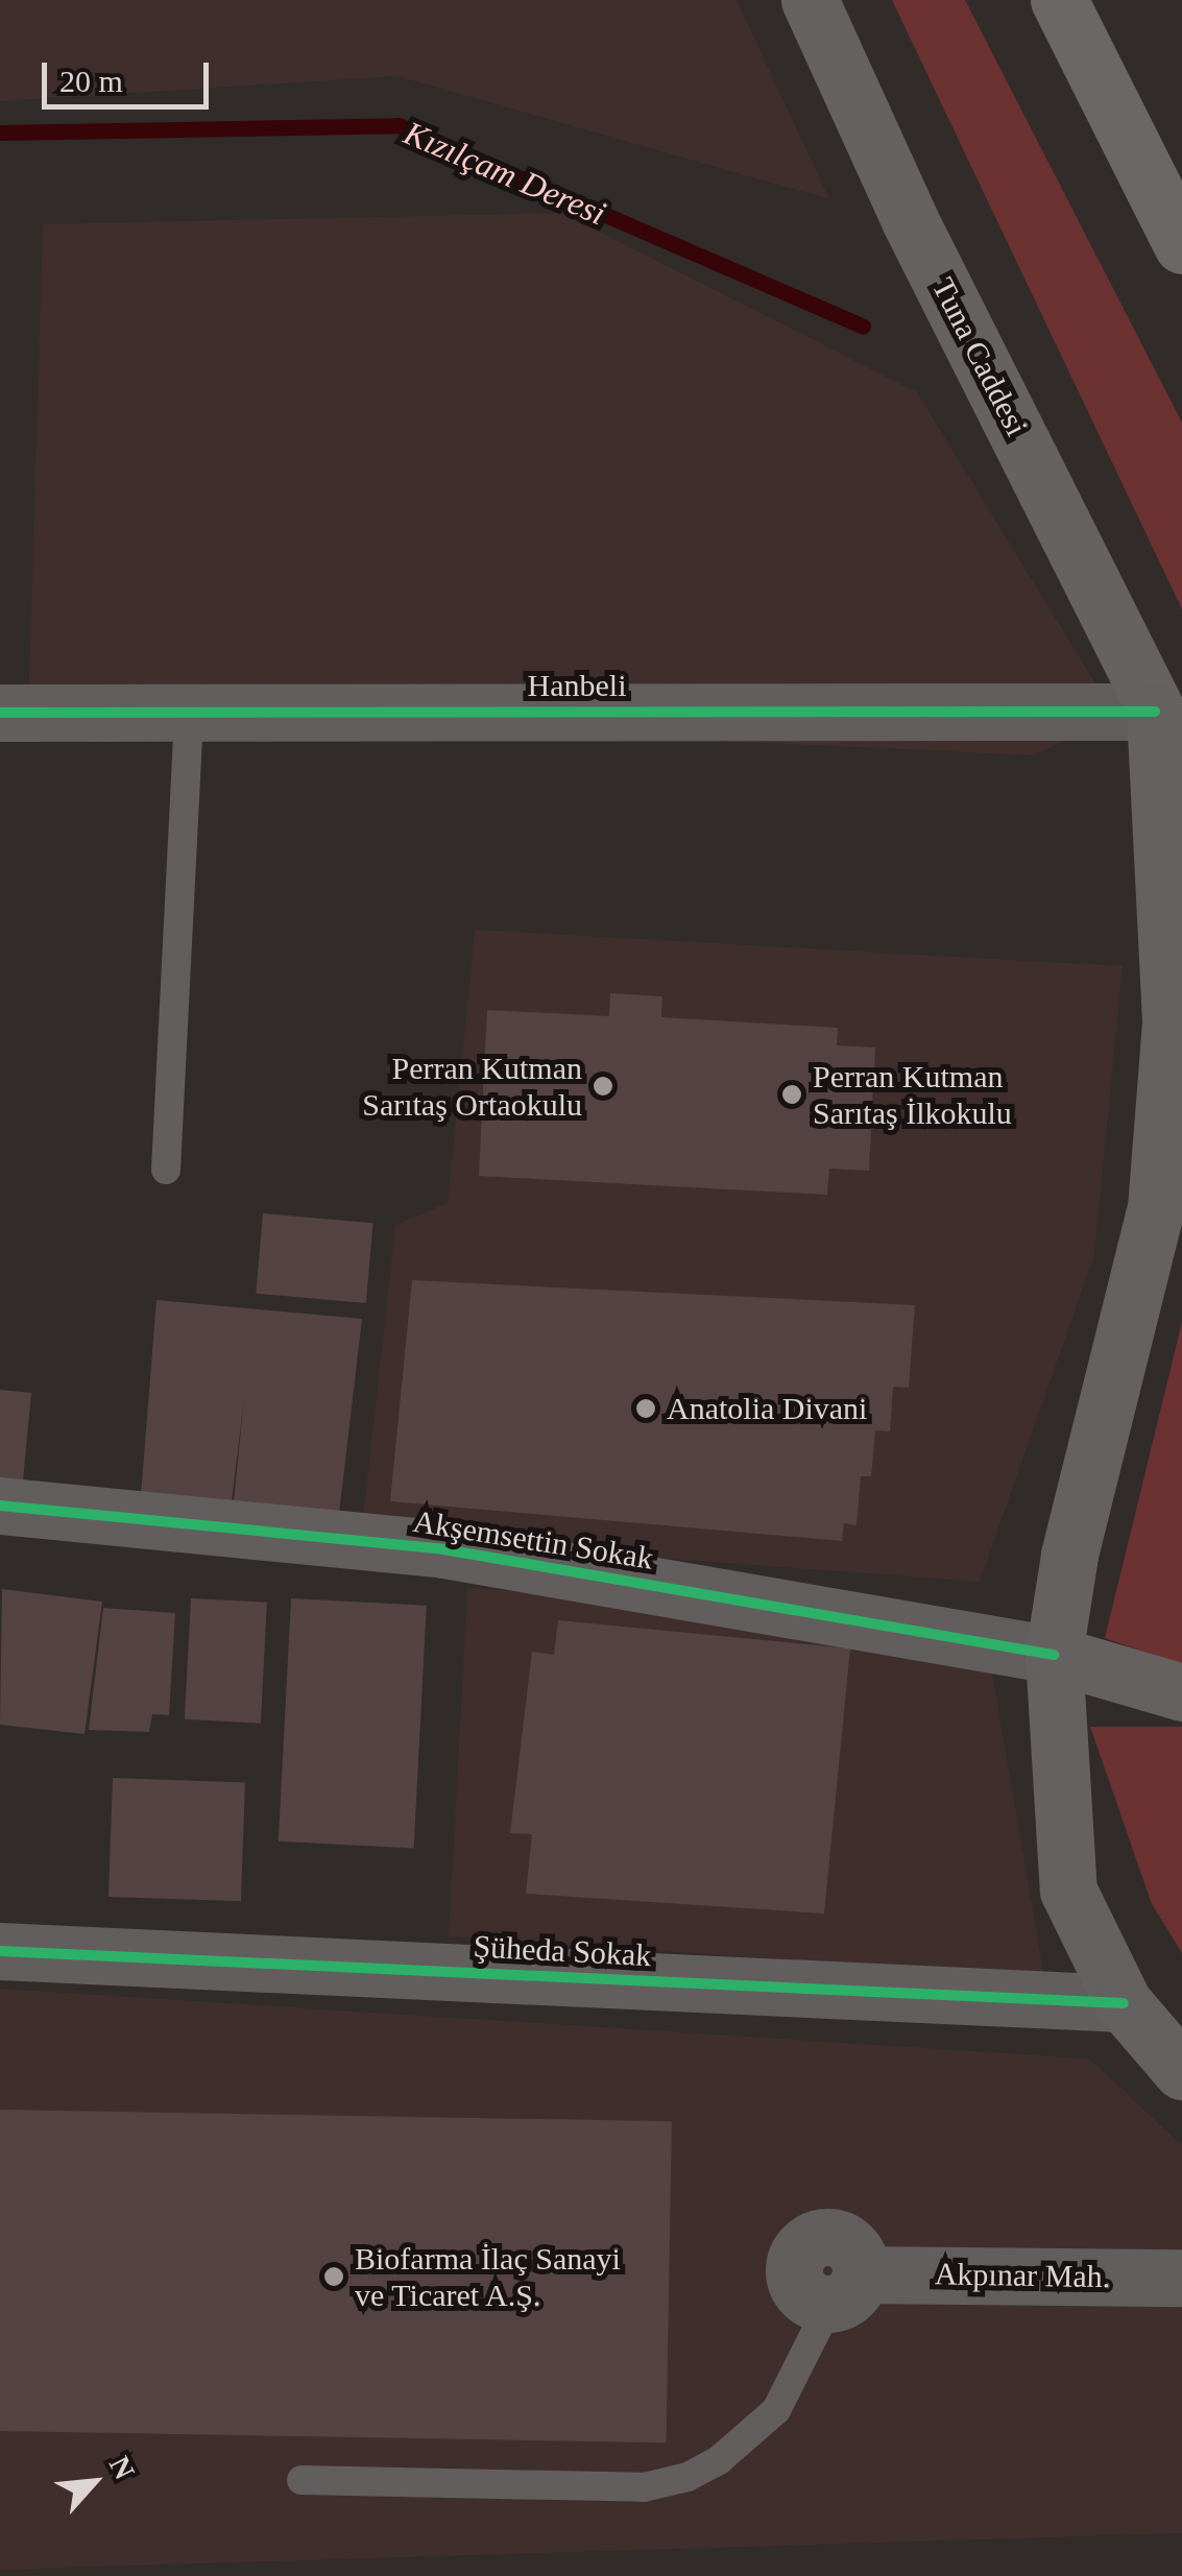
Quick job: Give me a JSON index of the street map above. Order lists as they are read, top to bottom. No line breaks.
{"streets":{"main road":["Tuna Caddesi"],"street":["Hanbeli","Akşemsettin Sokak","Şüheda Sokak","Akpınar Mah."]},"crossings":[["Tuna Caddesi","Hanbeli"]],"water":["Kızılçam Deresi"],"places":["Perran Kutman Sarıtaş Ortaokulu","Perran Kutman Sarıtaş İlkokulu","Anatolia Divani","Biofarma İlaç Sanayi ve Ticaret A.Ş."],"scale_bar":"20 m","north":"top right"}
